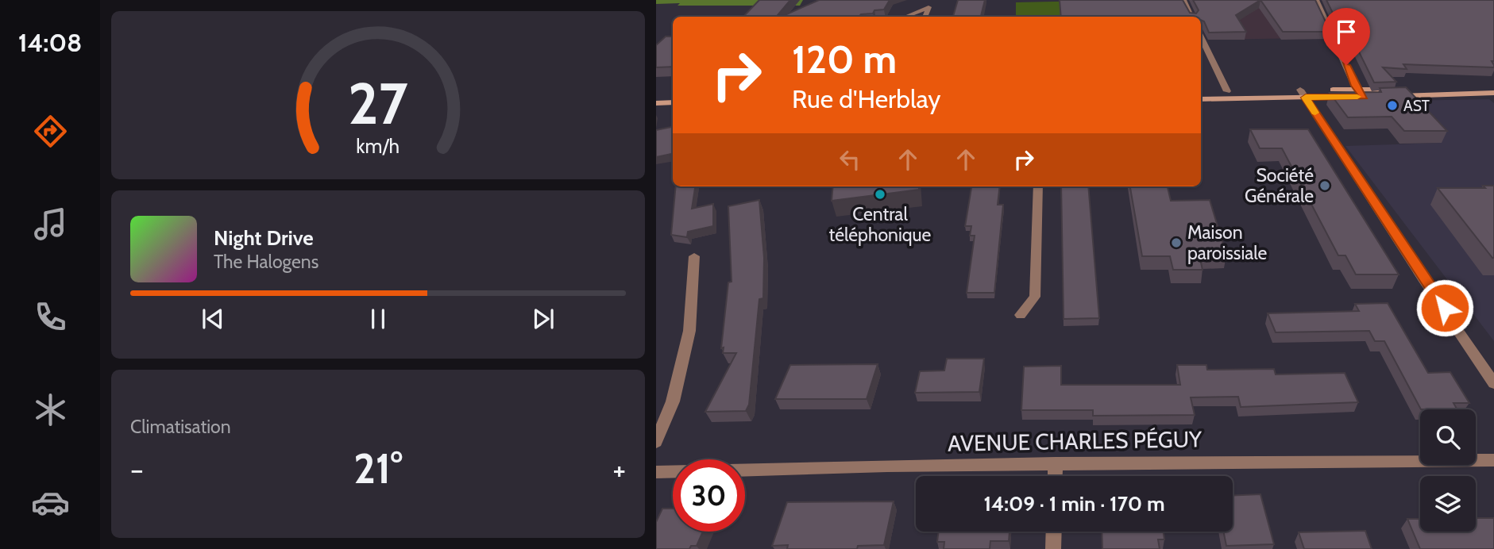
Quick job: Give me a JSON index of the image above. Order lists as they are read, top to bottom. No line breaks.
{"streets":{"street":["AVENUE CHARLES PÉGUY"]},"places":["AST","Société Générale","Central téléphonique","Maison paroissiale"],"page":{"tabs":"14:08","turn":["120 m","Rue d'Herblay"],"song":["Night Drive","The Halogens"],"tile":"Climatisation","heat":["−","21°","+"],"limit":"30","trip":"14:09 · 1 min · 170 m","gauge":["27","km/h"]}}
